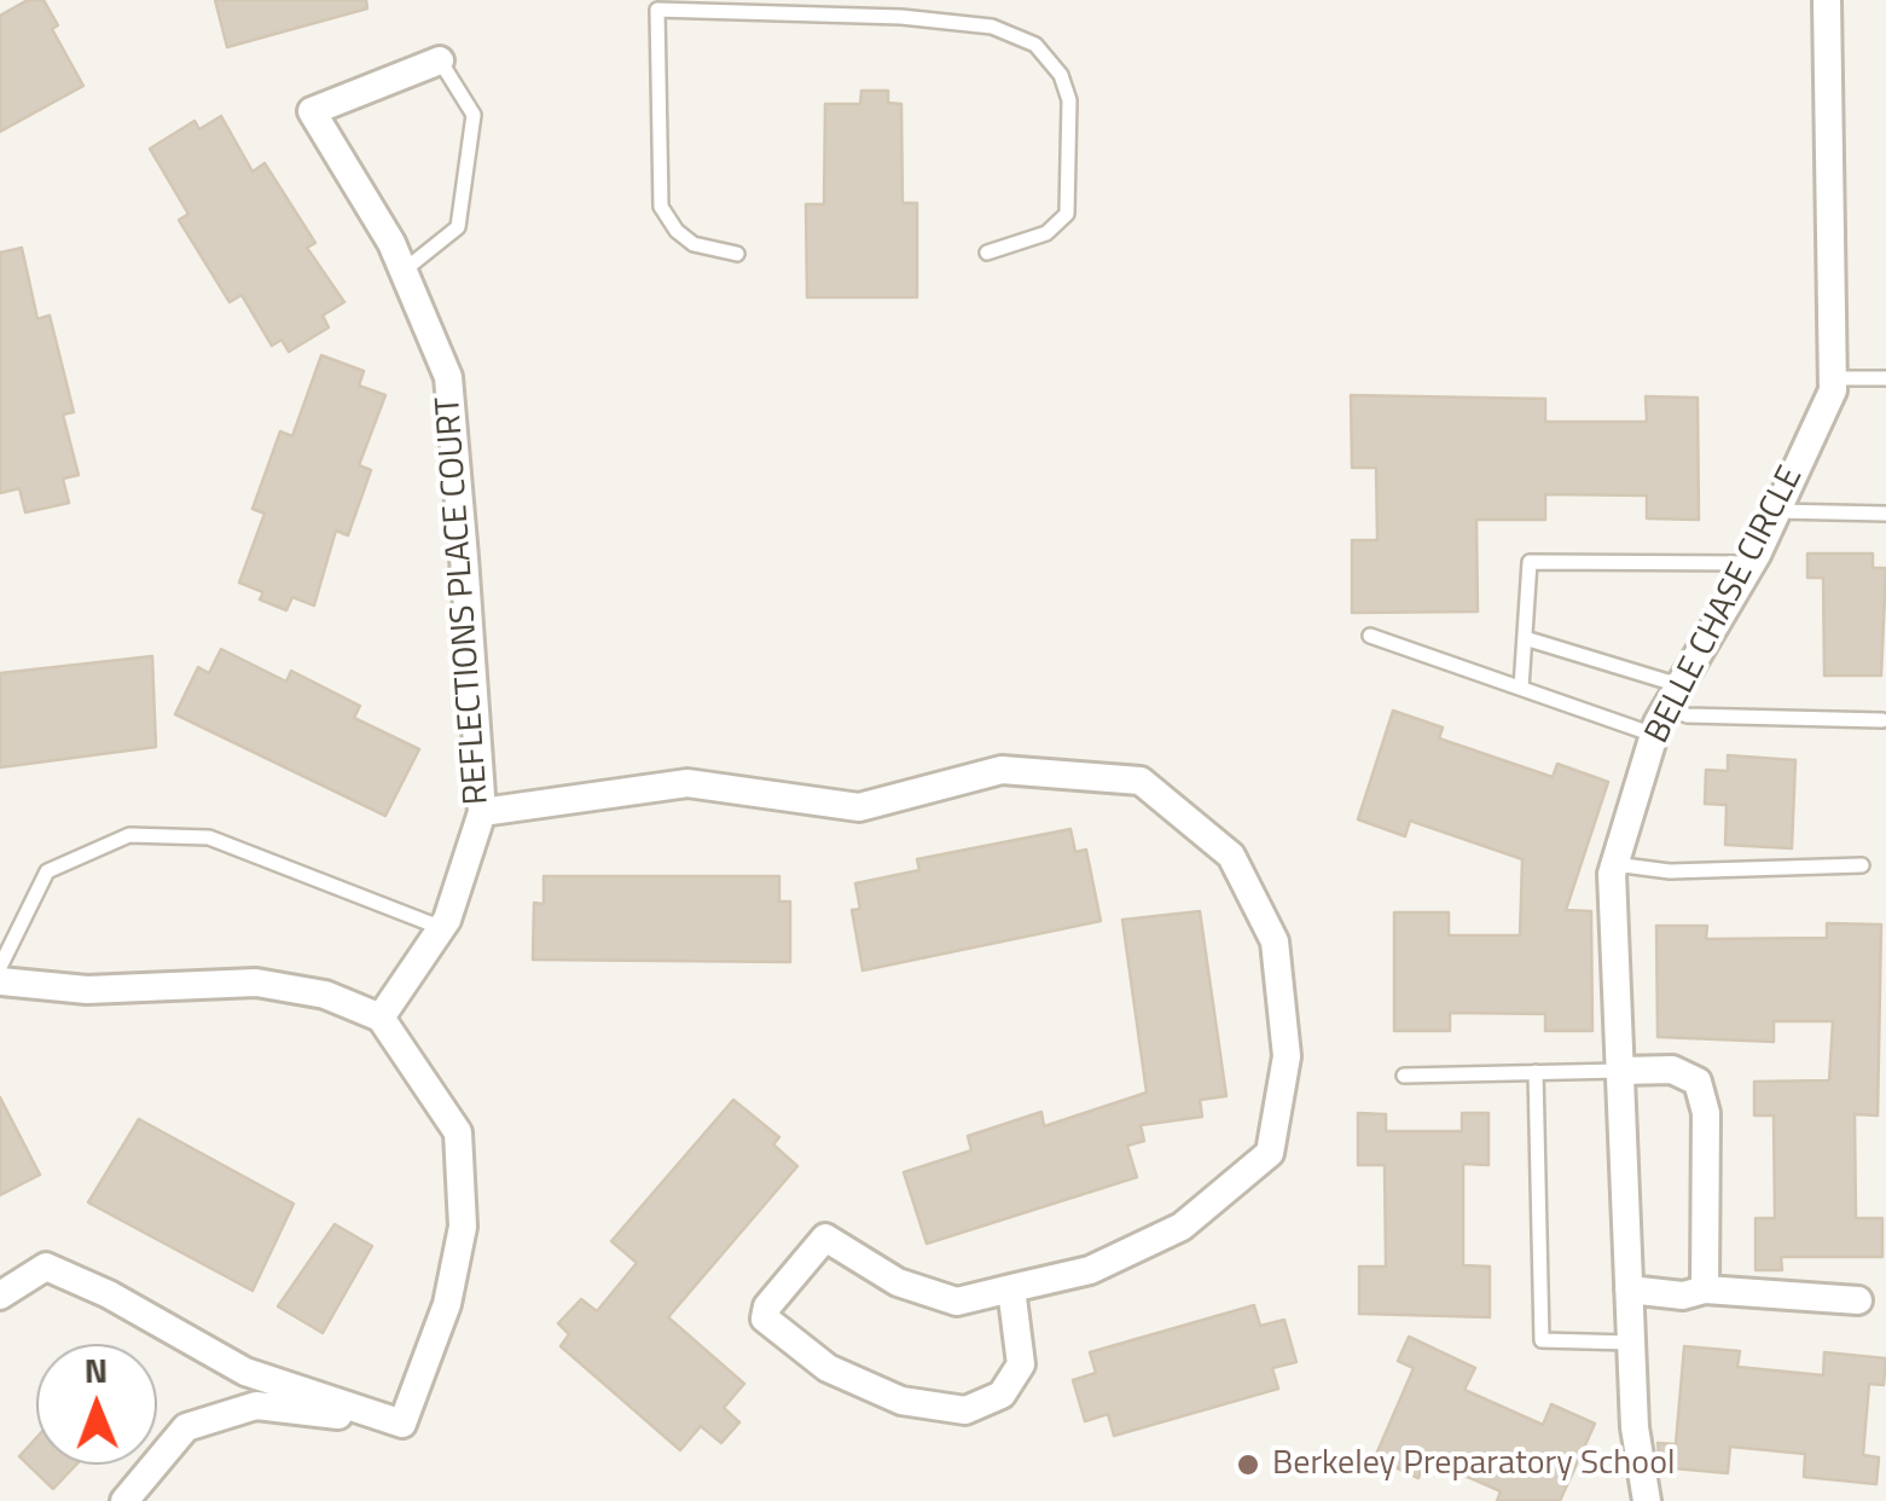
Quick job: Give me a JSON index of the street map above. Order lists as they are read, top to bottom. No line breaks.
{"streets":{"street":["REFLECTIONS PLACE COURT","BELLE CHASE CIRCLE"]},"places":["Berkeley Preparatory School"],"north":"top"}
